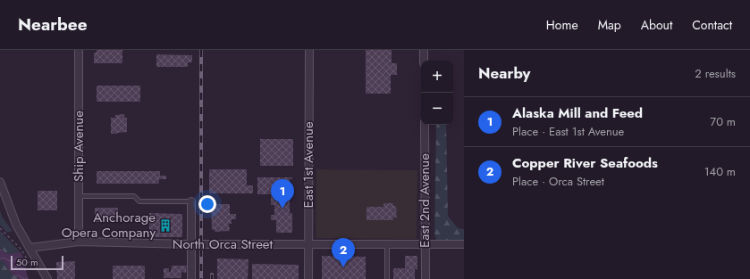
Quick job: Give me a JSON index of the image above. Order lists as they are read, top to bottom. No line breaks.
{"streets":{"street":["Ship Avenue","East 1st Avenue","East 2nd Avenue","North Orca Street"]},"crossings":[["Ship Avenue","North Orca Street"],["East 1st Avenue","North Orca Street"],["East 2nd Avenue","North Orca Street"]],"places":{"building":["Anchorage Opera Company"]},"scale_bar":"50 m","page":{"header":"Nearbee","nav":["Home","Map","About","Contact"],"heading":["Nearby","2 results"],"map_buttons":["+","−"],"list":[{"mark":"1","name":"Alaska Mill and Feed","note":"Place · East 1st Avenue","value":"70 m"},{"mark":"2","name":"Copper River Seafoods","note":"Place · Orca Street","value":"140 m"}],"pins":["1","2"],"scale":"50 m"}}
